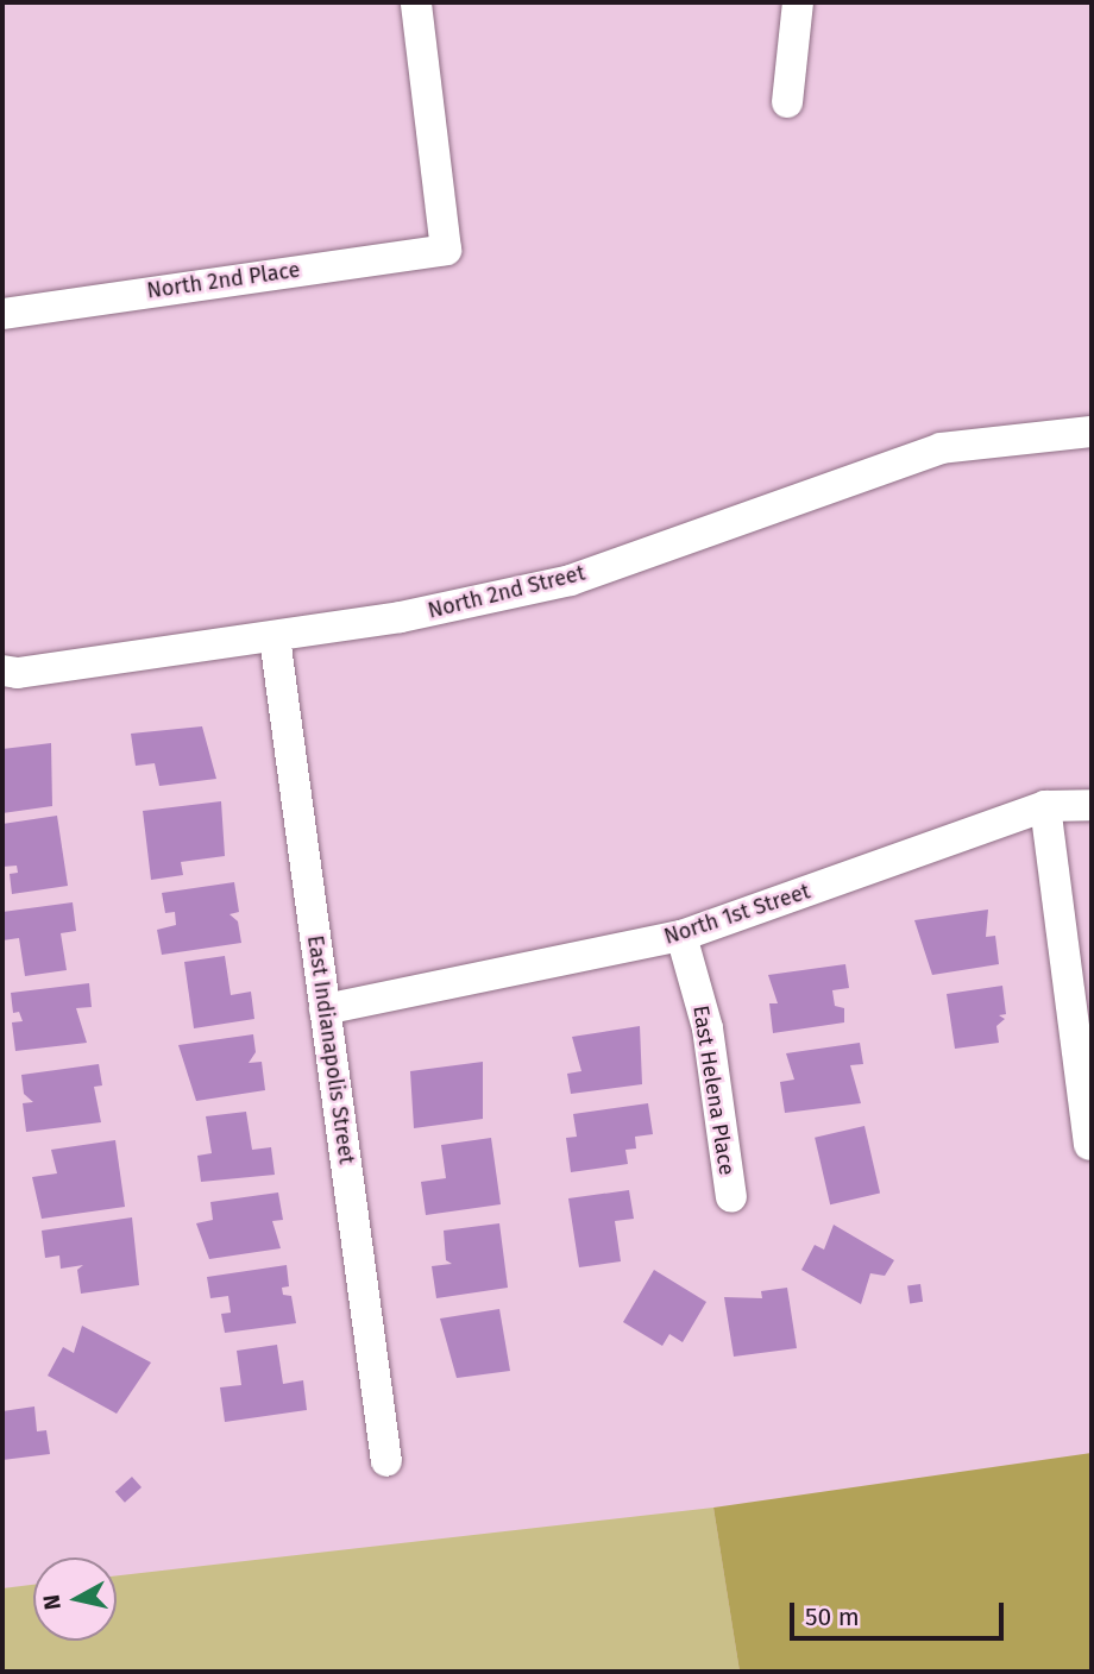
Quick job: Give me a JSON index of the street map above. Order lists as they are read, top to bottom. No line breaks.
{"streets":{"street":["North 2nd Place","North 2nd Street","North 1st Street","East Indianapolis Street","East Helena Place"]},"crossings":[["North 2nd Street","East Indianapolis Street"],["North 1st Street","East Indianapolis Street"],["North 1st Street","East Helena Place"]],"scale_bar":"50 m","north":"left"}
